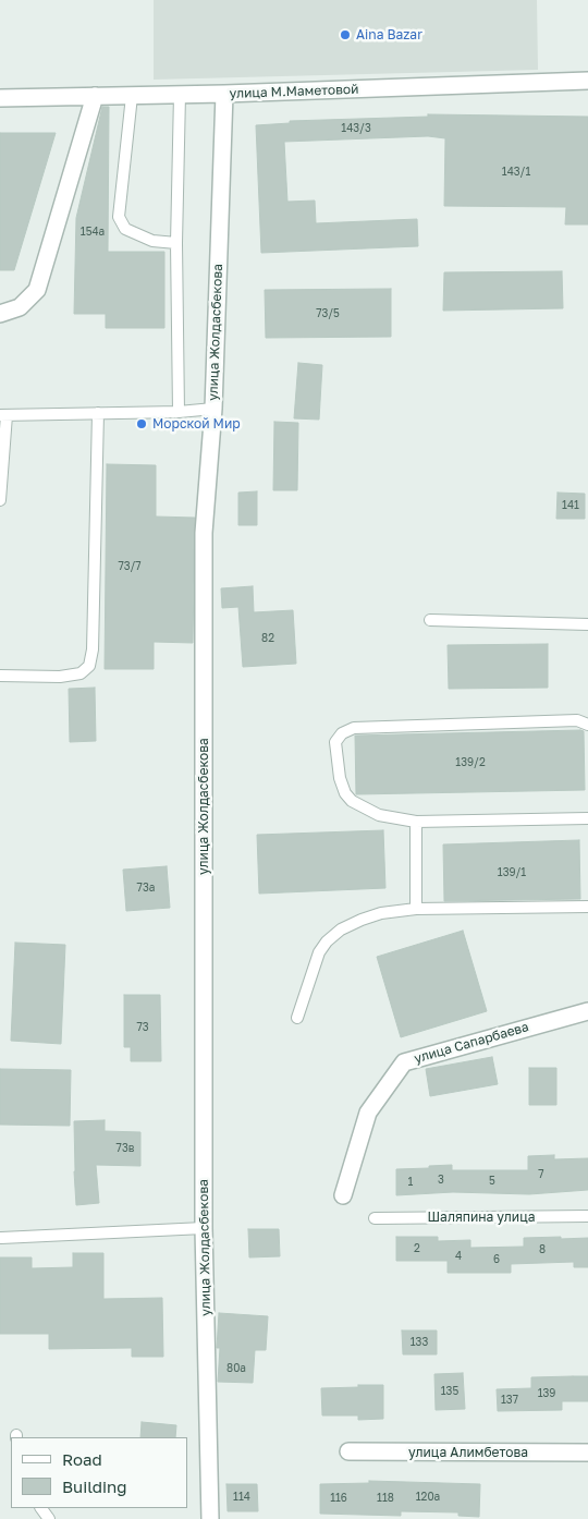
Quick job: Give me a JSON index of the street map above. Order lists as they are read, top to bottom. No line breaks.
{"streets":{"street":["улица М.Маметовой","улица Жолдасбекова","улица Сапарбаева","улица Алимбетова"],"lane":["Шаляпина улица"]},"crossings":[["улица М.Маметовой","улица Жолдасбекова"]],"places":["Aina Bazar","Морской Мир"],"house_numbers":["143/3","143/1","154а","73/5","141","73/7","82","139/2","139/1","73а","73","73в","7","3","5","1","2","8","4","6","133","80а","135","139","137","114","120а","116","118"],"legend":["Road","Building"]}
